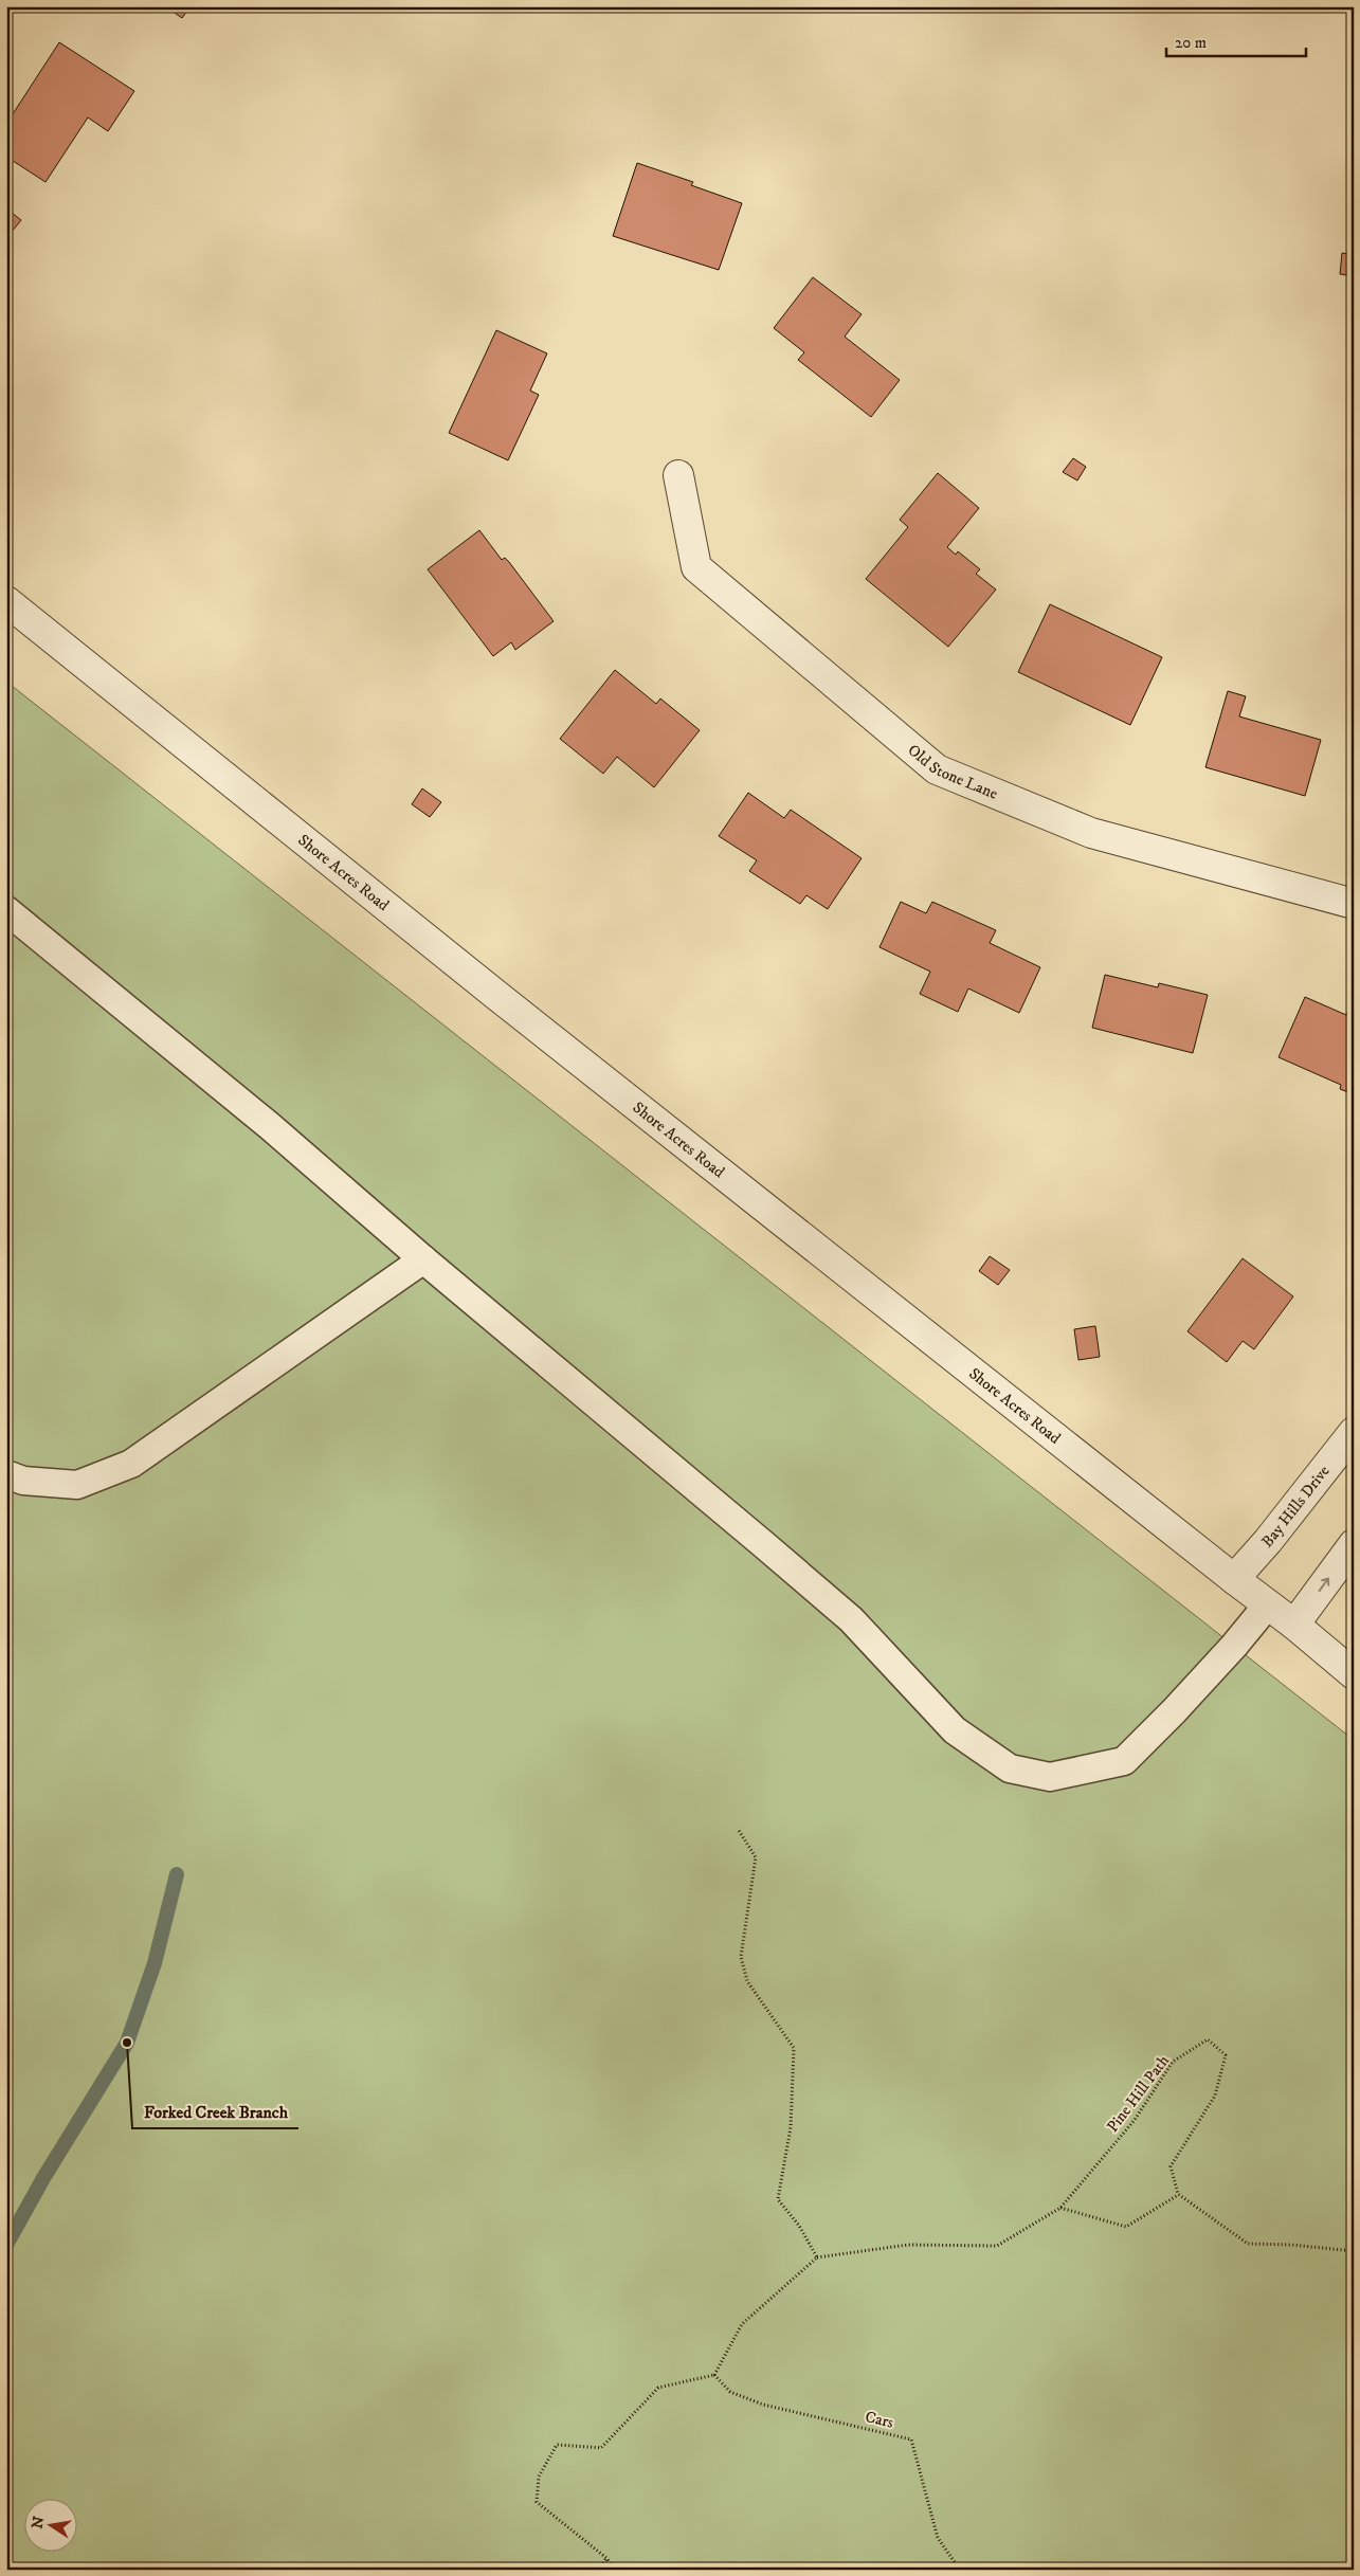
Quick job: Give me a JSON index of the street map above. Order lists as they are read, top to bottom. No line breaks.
{"streets":{"street":["Old Stone Lane","Shore Acres Road","Bay Hills Drive"],"path":["Pine Hill Path","Cars"]},"crossings":[["Shore Acres Road","Bay Hills Drive"]],"places":["Forked Creek Branch"],"scale_bar":"20 m","north":"left"}
